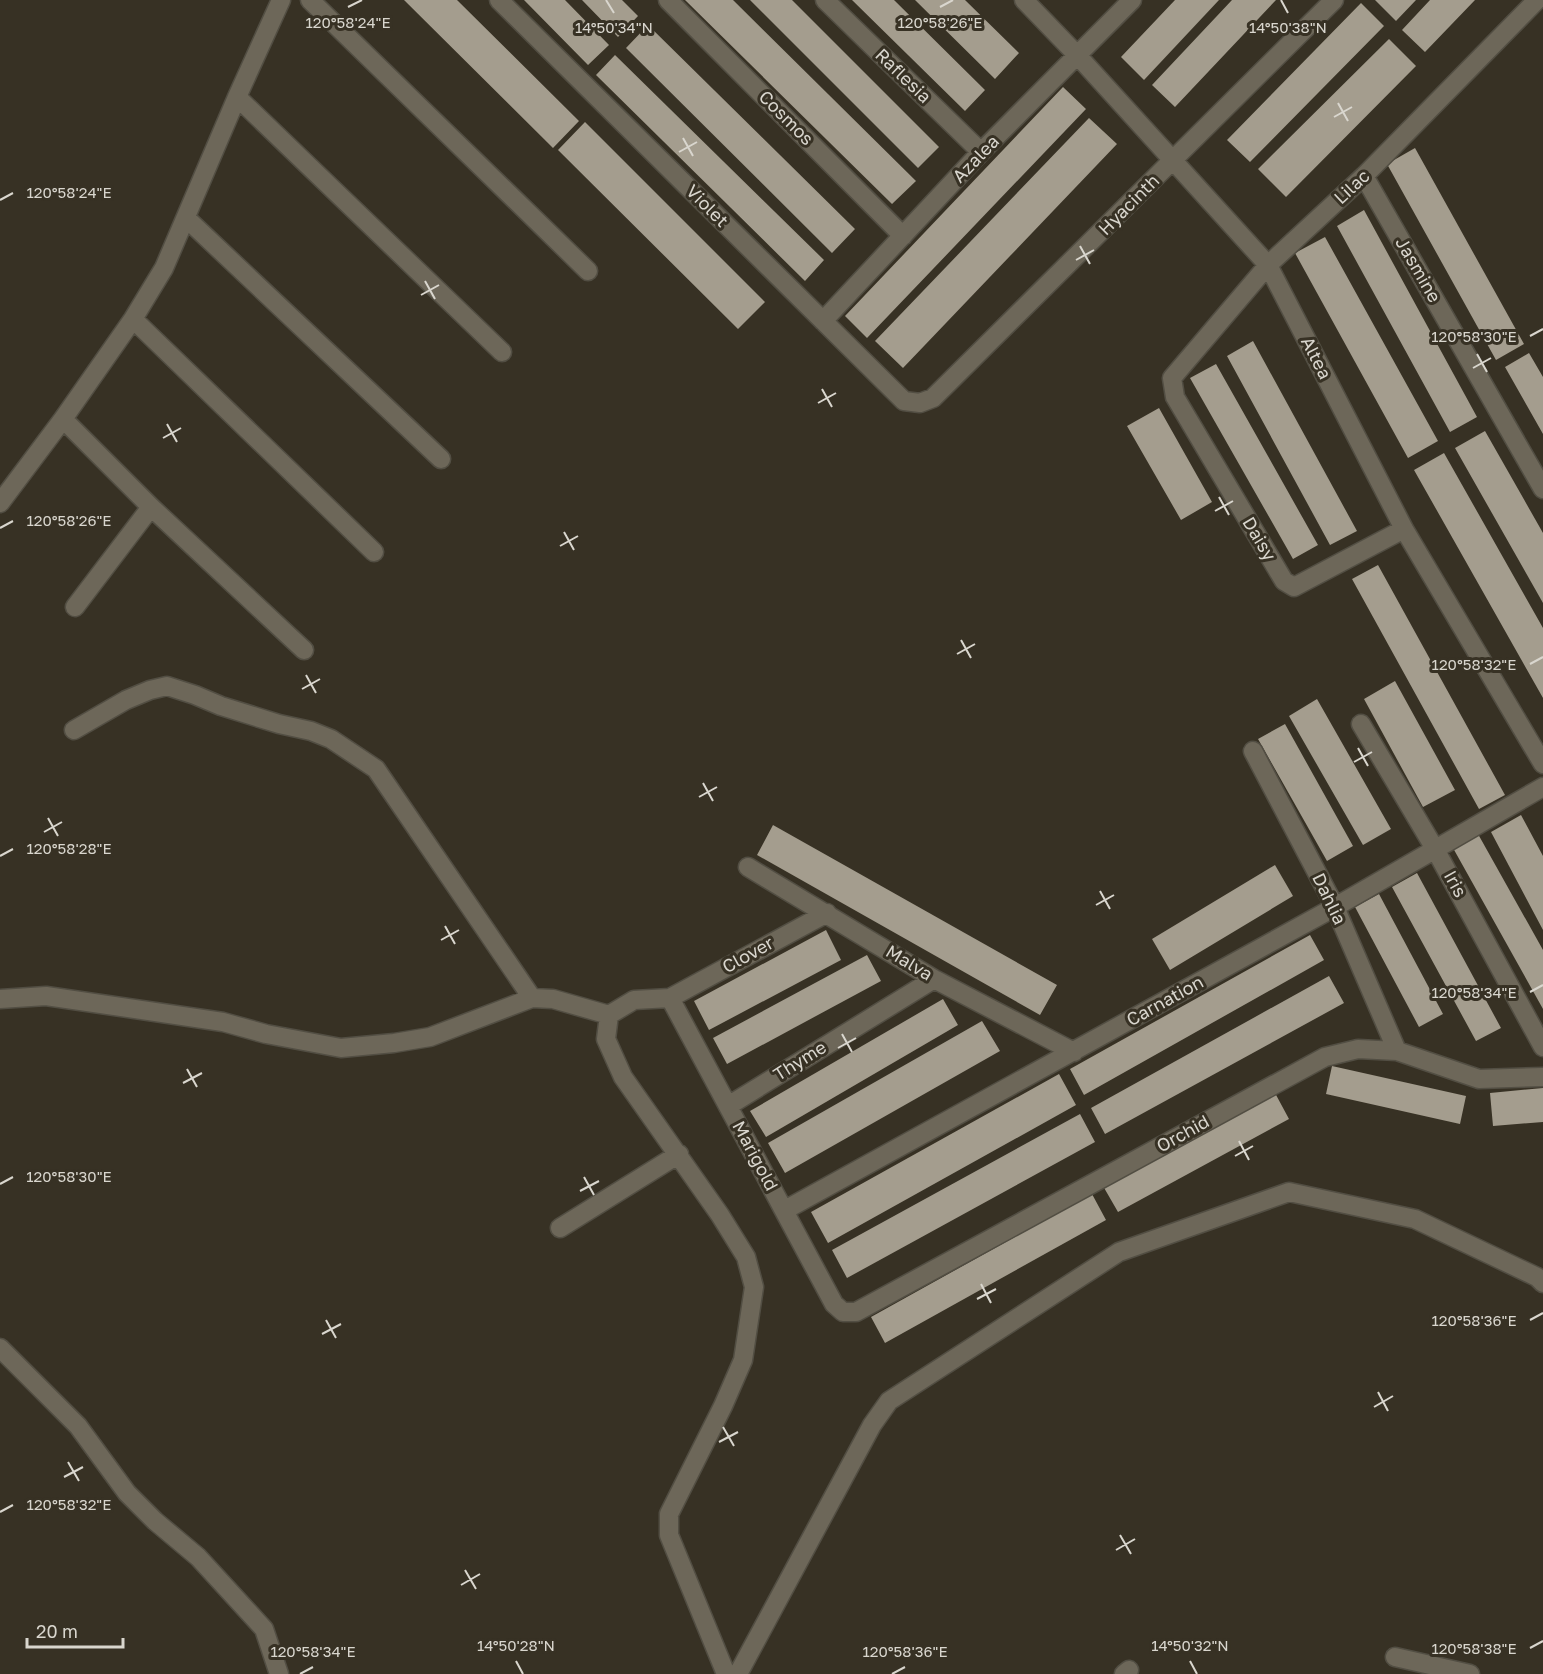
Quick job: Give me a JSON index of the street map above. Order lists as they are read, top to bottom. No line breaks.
{"streets":{"street":["Raflesia","Cosmos","Azalea","Lilac","Hyacinth","Violet","Jasmine","Altea","Daisy","Iris","Dahlia","Clover","Malva","Carnation","Thyme","Orchid","Marigold"]},"crossings":[["Raflesia","Azalea"],["Cosmos","Azalea"],["Azalea","Violet"],["Azalea","Altea"],["Lilac","Jasmine"],["Lilac","Altea"],["Lilac","Daisy"],["Hyacinth","Violet"],["Hyacinth","Altea"],["Altea","Daisy"],["Iris","Carnation"],["Dahlia","Carnation"],["Dahlia","Orchid"],["Clover","Malva"],["Clover","Marigold"],["Malva","Carnation"],["Malva","Thyme"],["Carnation","Marigold"],["Thyme","Marigold"],["Orchid","Marigold"]],"scale_bar":"20 m","coordinates":["120°58'24\"E","120°58'26\"E","14°50'34\"N","14°50'38\"N","120°58'30\"E","120°58'32\"E","120°58'28\"E","120°58'34\"E","120°58'36\"E","14°50'28\"N","14°50'32\"N","120°58'38\"E"]}
